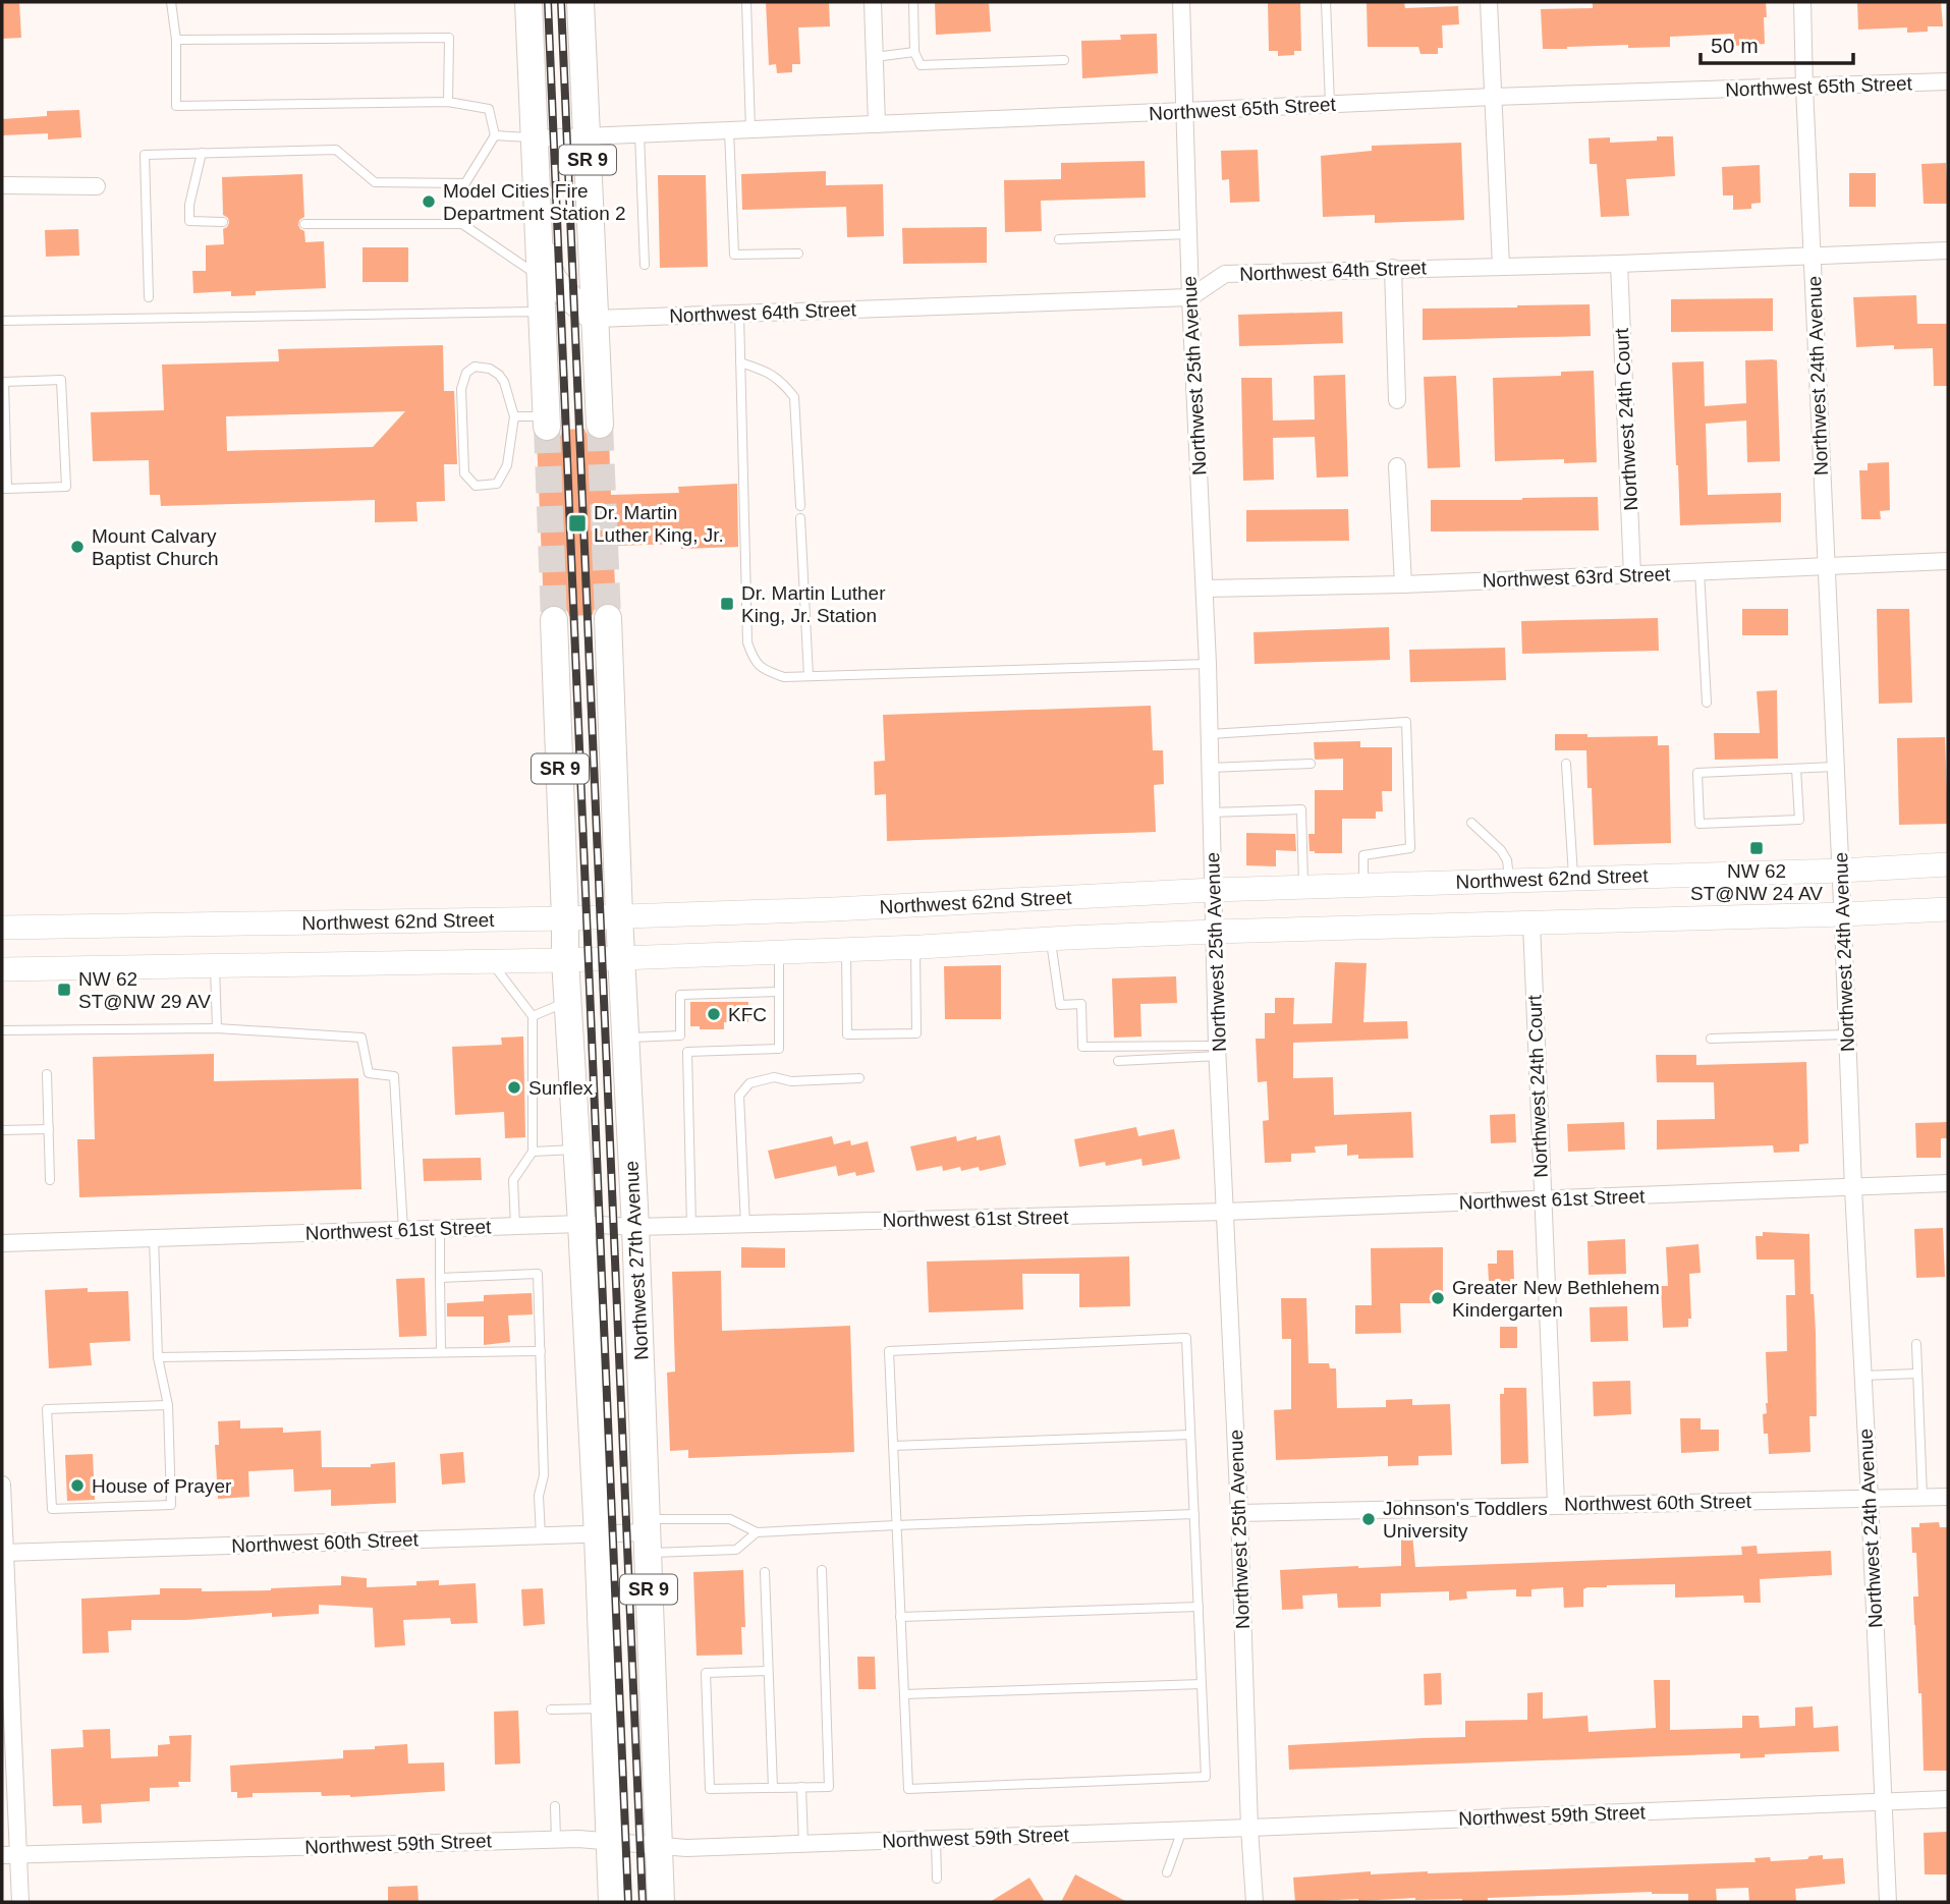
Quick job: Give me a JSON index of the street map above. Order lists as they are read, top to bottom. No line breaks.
{"streets":{"main road":["SR 9","Northwest 62nd Street","Northwest 27th Avenue"],"street":["Northwest 65th Street","Northwest 64th Street","Northwest 25th Avenue","Northwest 24th Avenue","Northwest 24th Court","Northwest 63rd Street","Northwest 61st Street","Northwest 60th Street","Northwest 59th Street"]},"crossings":[["Northwest 65th Street","SR 9"],["Northwest 65th Street","Northwest 25th Avenue"],["Northwest 65th Street","Northwest 24th Avenue"],["SR 9","Northwest 64th Street"],["SR 9","Northwest 62nd Street"],["SR 9","Northwest 61st Street"],["SR 9","Northwest 60th Street"],["SR 9","Northwest 59th Street"],["Northwest 64th Street","Northwest 25th Avenue"],["Northwest 64th Street","Northwest 24th Avenue"],["Northwest 64th Street","Northwest 24th Court"],["Northwest 25th Avenue","Northwest 63rd Street"],["Northwest 25th Avenue","Northwest 62nd Street"],["Northwest 25th Avenue","Northwest 61st Street"],["Northwest 25th Avenue","Northwest 60th Street"],["Northwest 25th Avenue","Northwest 59th Street"],["Northwest 24th Avenue","Northwest 63rd Street"],["Northwest 24th Avenue","Northwest 62nd Street"],["Northwest 24th Avenue","Northwest 61st Street"],["Northwest 24th Avenue","Northwest 60th Street"],["Northwest 24th Avenue","Northwest 59th Street"],["Northwest 24th Court","Northwest 63rd Street"],["Northwest 24th Court","Northwest 62nd Street"],["Northwest 24th Court","Northwest 61st Street"],["Northwest 24th Court","Northwest 60th Street"],["Northwest 62nd Street","Northwest 27th Avenue"],["Northwest 61st Street","Northwest 27th Avenue"],["Northwest 27th Avenue","Northwest 60th Street"],["Northwest 27th Avenue","Northwest 59th Street"]],"places":{"other":["Model Cities Fire Department Station 2","Mount Calvary Baptist Church","KFC","Sunflex","Greater New Bethlehem Kindergarten","House of Prayer","Johnson's Toddlers University"],"transit":["Dr. Martin Luther King, Jr.","Dr. Martin Luther King, Jr. Station","NW 62 ST@NW 24 AV","NW 62 ST@NW 29 AV"]},"scale_bar":"50 m"}
